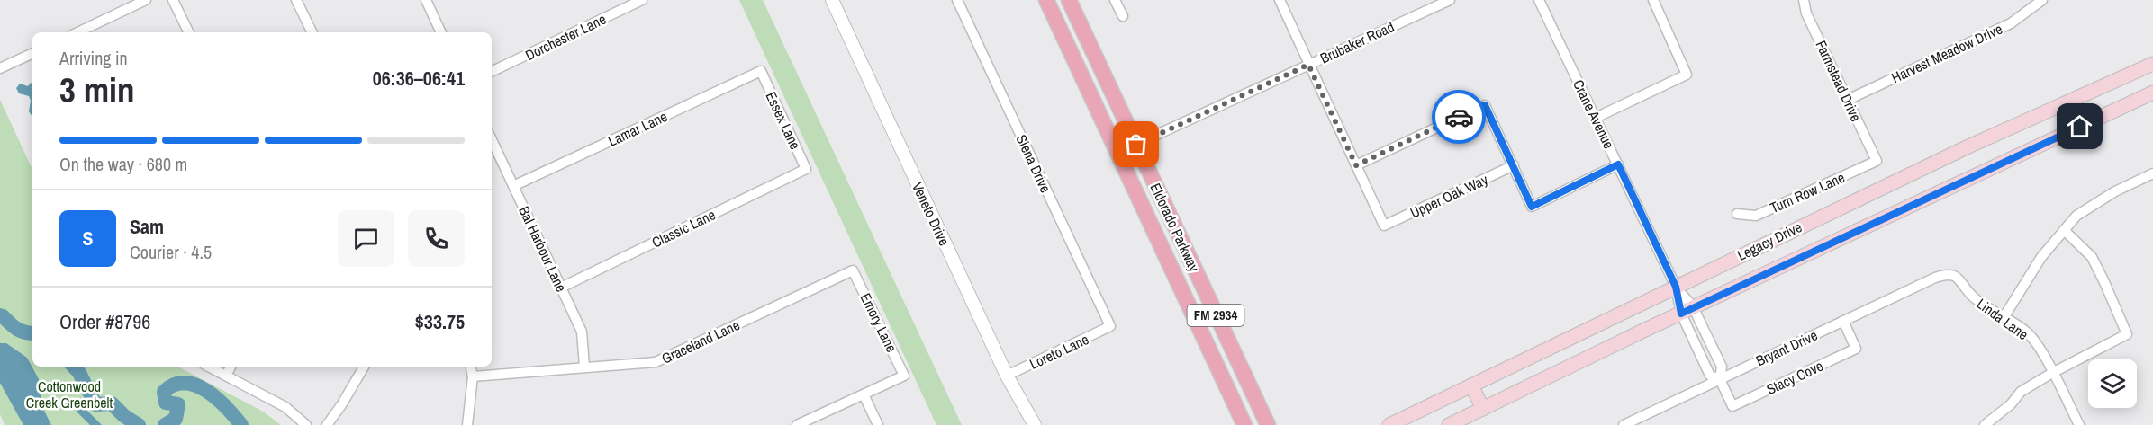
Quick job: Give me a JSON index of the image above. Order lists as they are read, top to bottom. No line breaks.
{"streets":{"main road":["Eldorado Parkway","Legacy Drive","FM 2934"],"street":["Dorchester Lane","Brubaker Road","Harvest Meadow Drive","Farmstead Drive","Crane Avenue","Essex Lane","Lamar Lane","Siena Drive","Turn Row Lane","Upper Oak Way","Veneto Drive","Classic Lane","Bal Harbour Lane","Linda Lane","Emory Lane","Graceland Lane","Bryant Drive","Loreto Lane","Stacy Cove"]},"crossings":[["Brubaker Road","Eldorado Parkway"],["Harvest Meadow Drive","Farmstead Drive"],["Farmstead Drive","Turn Row Lane"],["Crane Avenue","Legacy Drive"],["Crane Avenue","Bryant Drive"],["Crane Avenue","Stacy Cove"],["Essex Lane","Lamar Lane"],["Essex Lane","Classic Lane"],["Lamar Lane","Bal Harbour Lane"],["Siena Drive","Loreto Lane"],["Veneto Drive","Loreto Lane"],["Classic Lane","Bal Harbour Lane"],["Bal Harbour Lane","Graceland Lane"],["Linda Lane","Bryant Drive"],["Emory Lane","Graceland Lane"],["Bryant Drive","Stacy Cove"]],"parks":["Cottonwood Creek Greenbelt"],"page":{"heading":["3 min","Arriving in","06:36–06:41"],"panel":["Sam","Courier · 4.5","Order #8796","$33.75"],"bar":"On the way · 680 m","round":"S"}}
